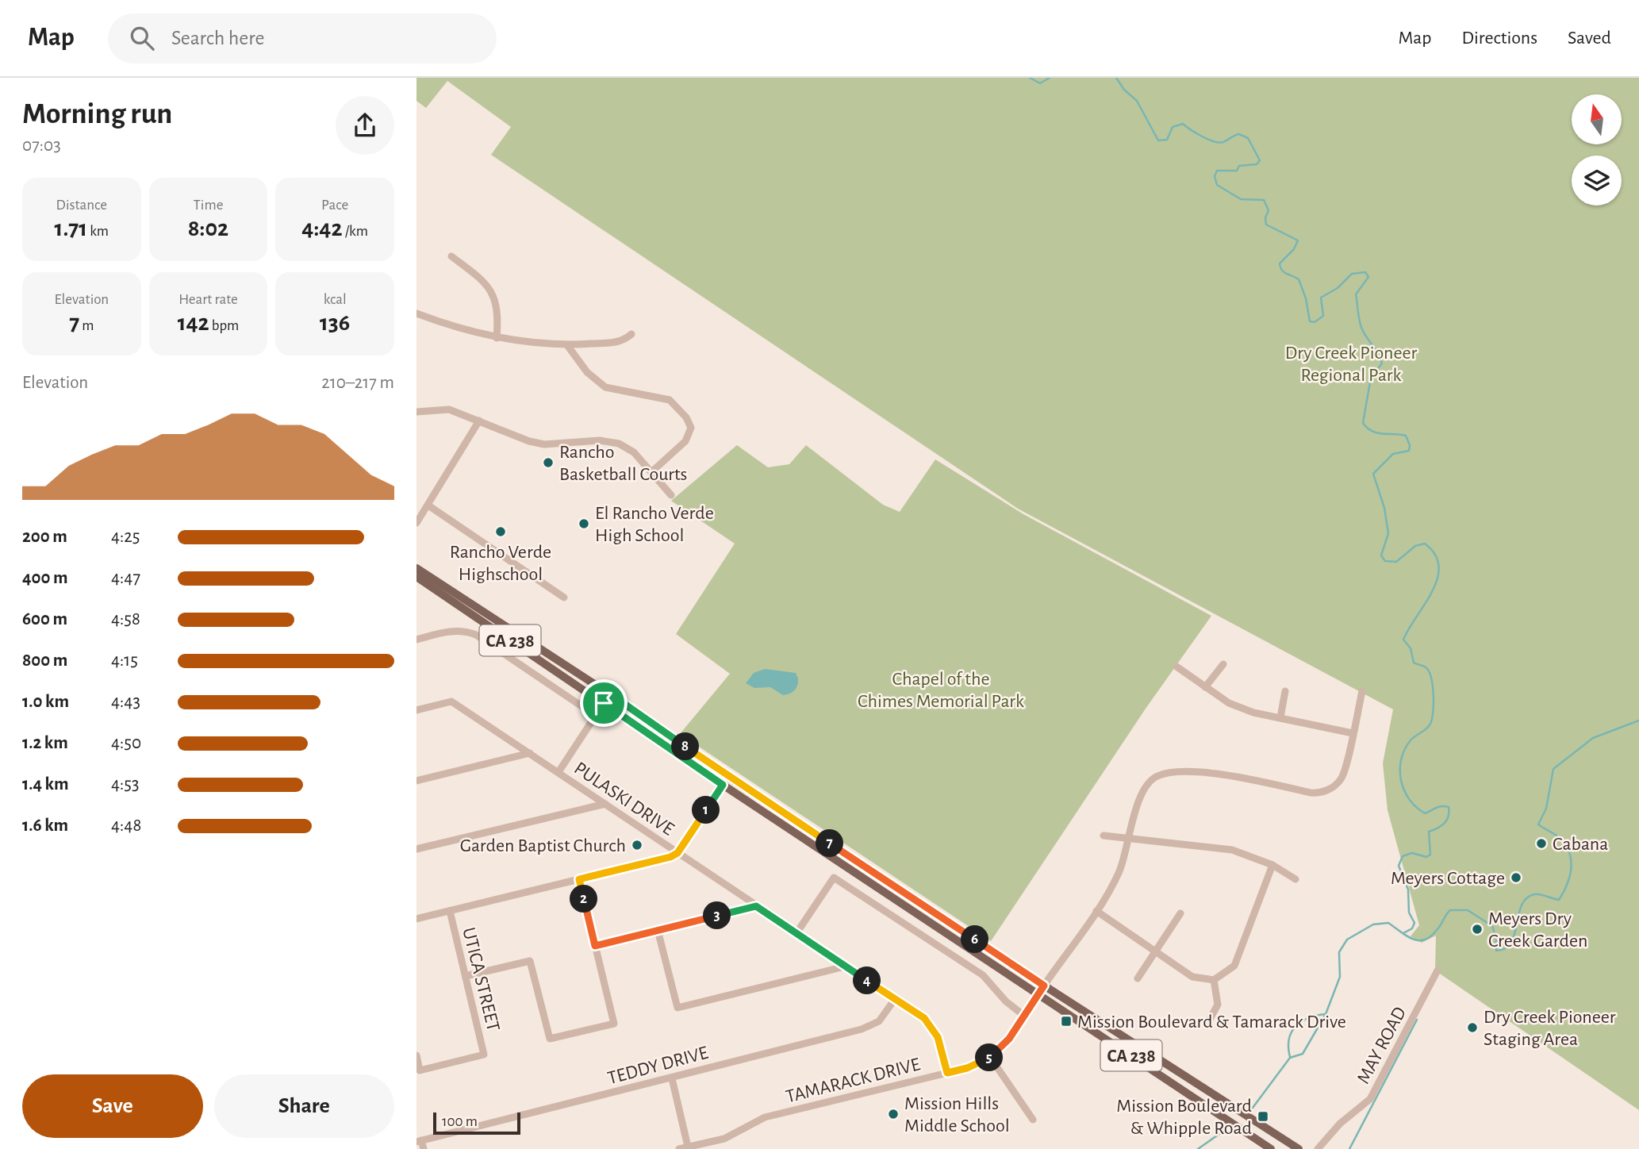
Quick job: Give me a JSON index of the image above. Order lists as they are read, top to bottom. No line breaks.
{"streets":{"main road":["CA 238"],"street":["PULASKI DRIVE","UTICA STREET","MAY ROAD","TEDDY DRIVE","TAMARACK DRIVE"]},"crossings":[["CA 238","TAMARACK DRIVE"],["PULASKI DRIVE","TEDDY DRIVE"],["PULASKI DRIVE","TAMARACK DRIVE"]],"parks":["Dry Creek Pioneer Regional Park","Chapel of the Chimes Memorial Park"],"places":{"other":["Rancho Basketball Courts","El Rancho Verde High School","Rancho Verde Highschool","Cabana","Garden Baptist Church","Meyers Cottage","Meyers Dry Creek Garden","Dry Creek Pioneer Staging Area","Mission Hills Middle School"],"transit":["Mission Boulevard & Tamarack Drive","Mission Boulevard & Whipple Road"]},"scale_bar":"100 m","north":"top","page":{"header":"Map","search":"Search here","nav":["Map","Directions","Saved"],"heading":["Morning run","07:03"],"stats":[["Distance","1.71 km"],["Time","8:02"],["Pace","4:42 /km"],["Elevation","7 m"],["Heart rate","142 bpm"],["kcal","136"]],"chart":["Elevation","210–217 m"],"list":[{"name":"200 m","note":"4:25"},{"name":"400 m","note":"4:47"},{"name":"600 m","note":"4:58"},{"name":"800 m","note":"4:15"},{"name":"1.0 km","note":"4:43"},{"name":"1.2 km","note":"4:50"},{"name":"1.4 km","note":"4:53"},{"name":"1.6 km","note":"4:48"}],"pins":["8","1","7","2","3","6","4","5"],"buttons":["Save","Share"],"scale":"100 m"}}
